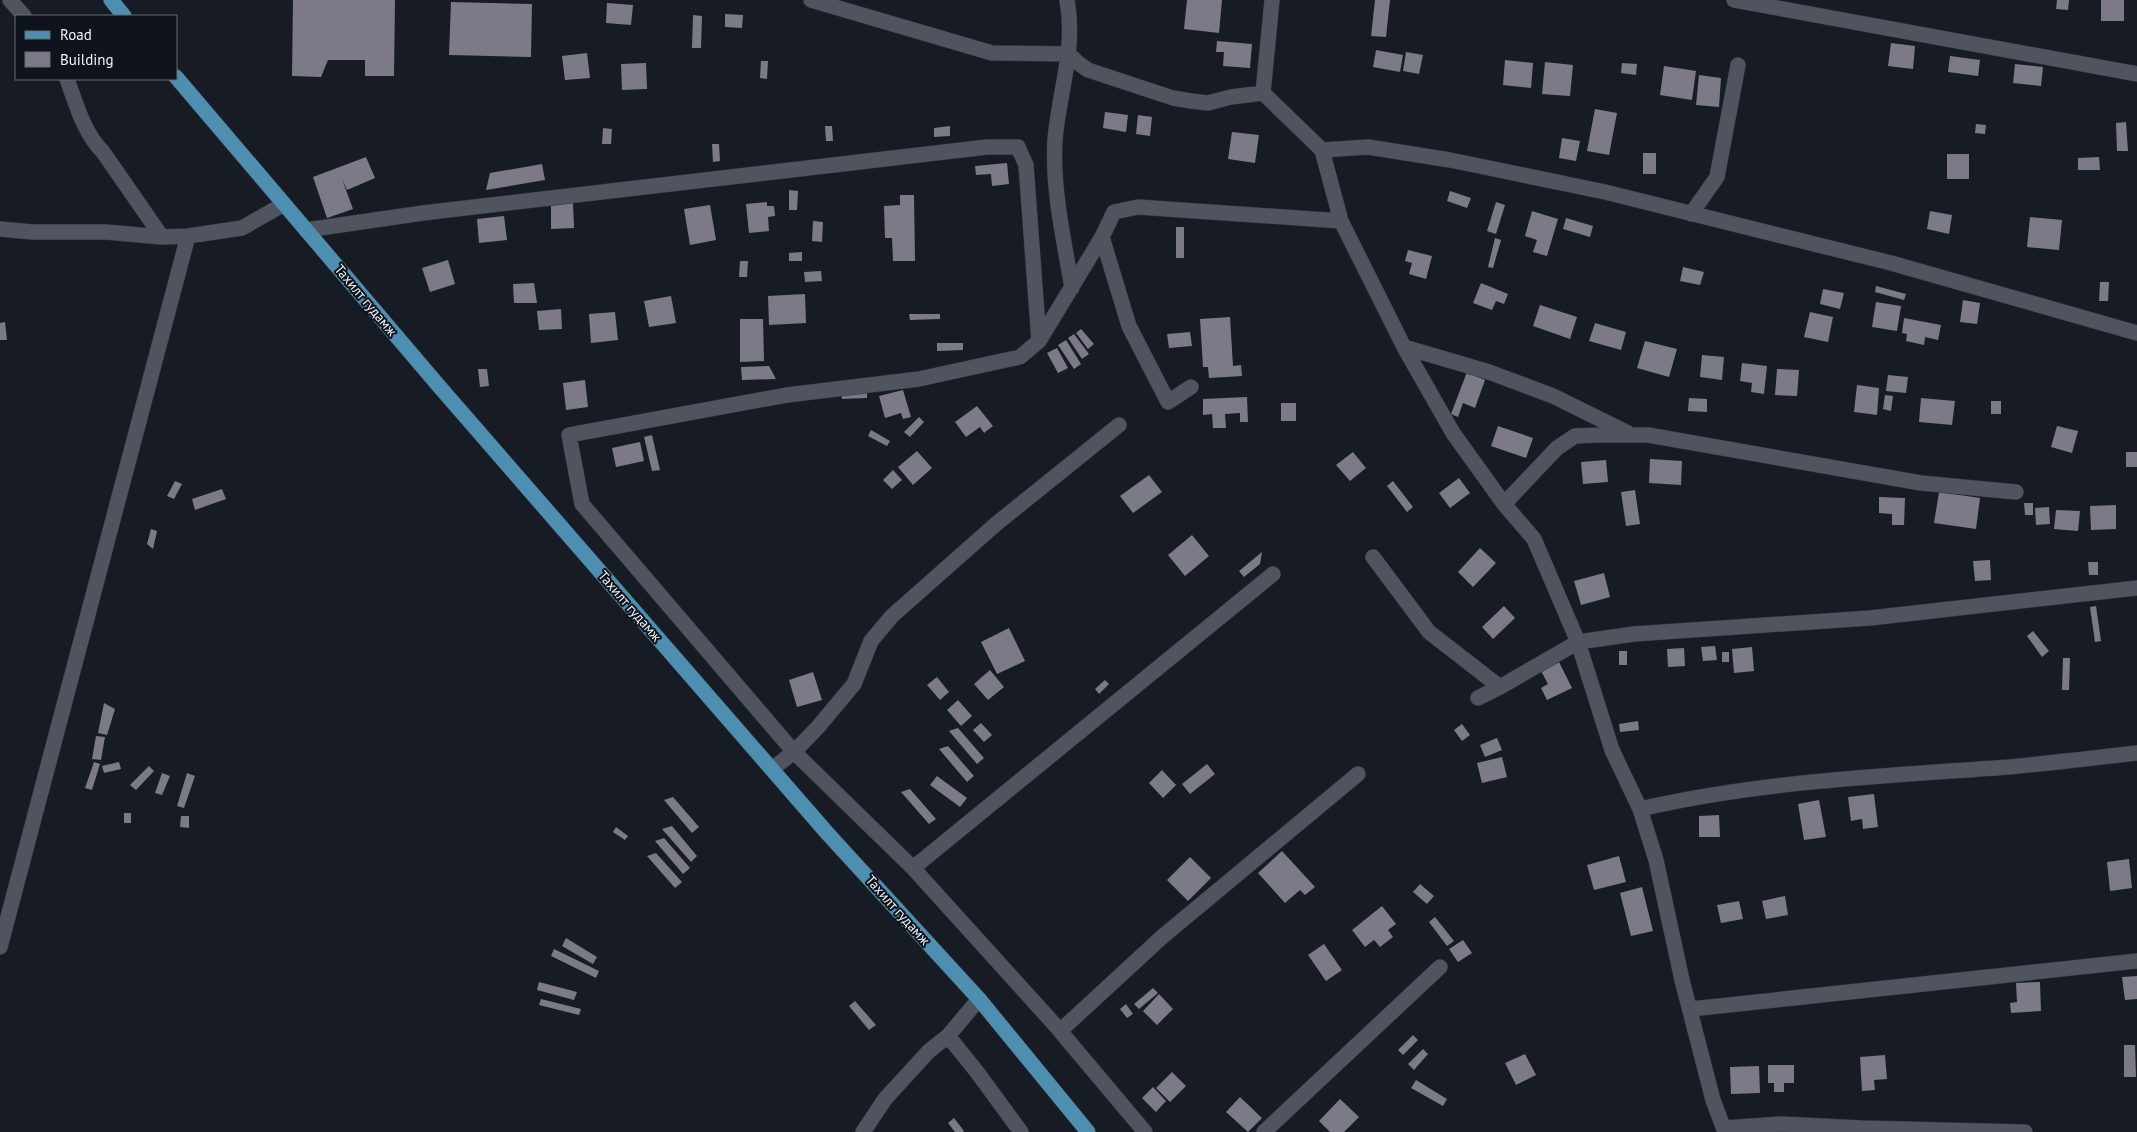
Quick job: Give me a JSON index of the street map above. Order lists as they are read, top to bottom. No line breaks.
{"streets":{"main road":["Тахилт гудамж"]},"legend":["Road","Building"]}
